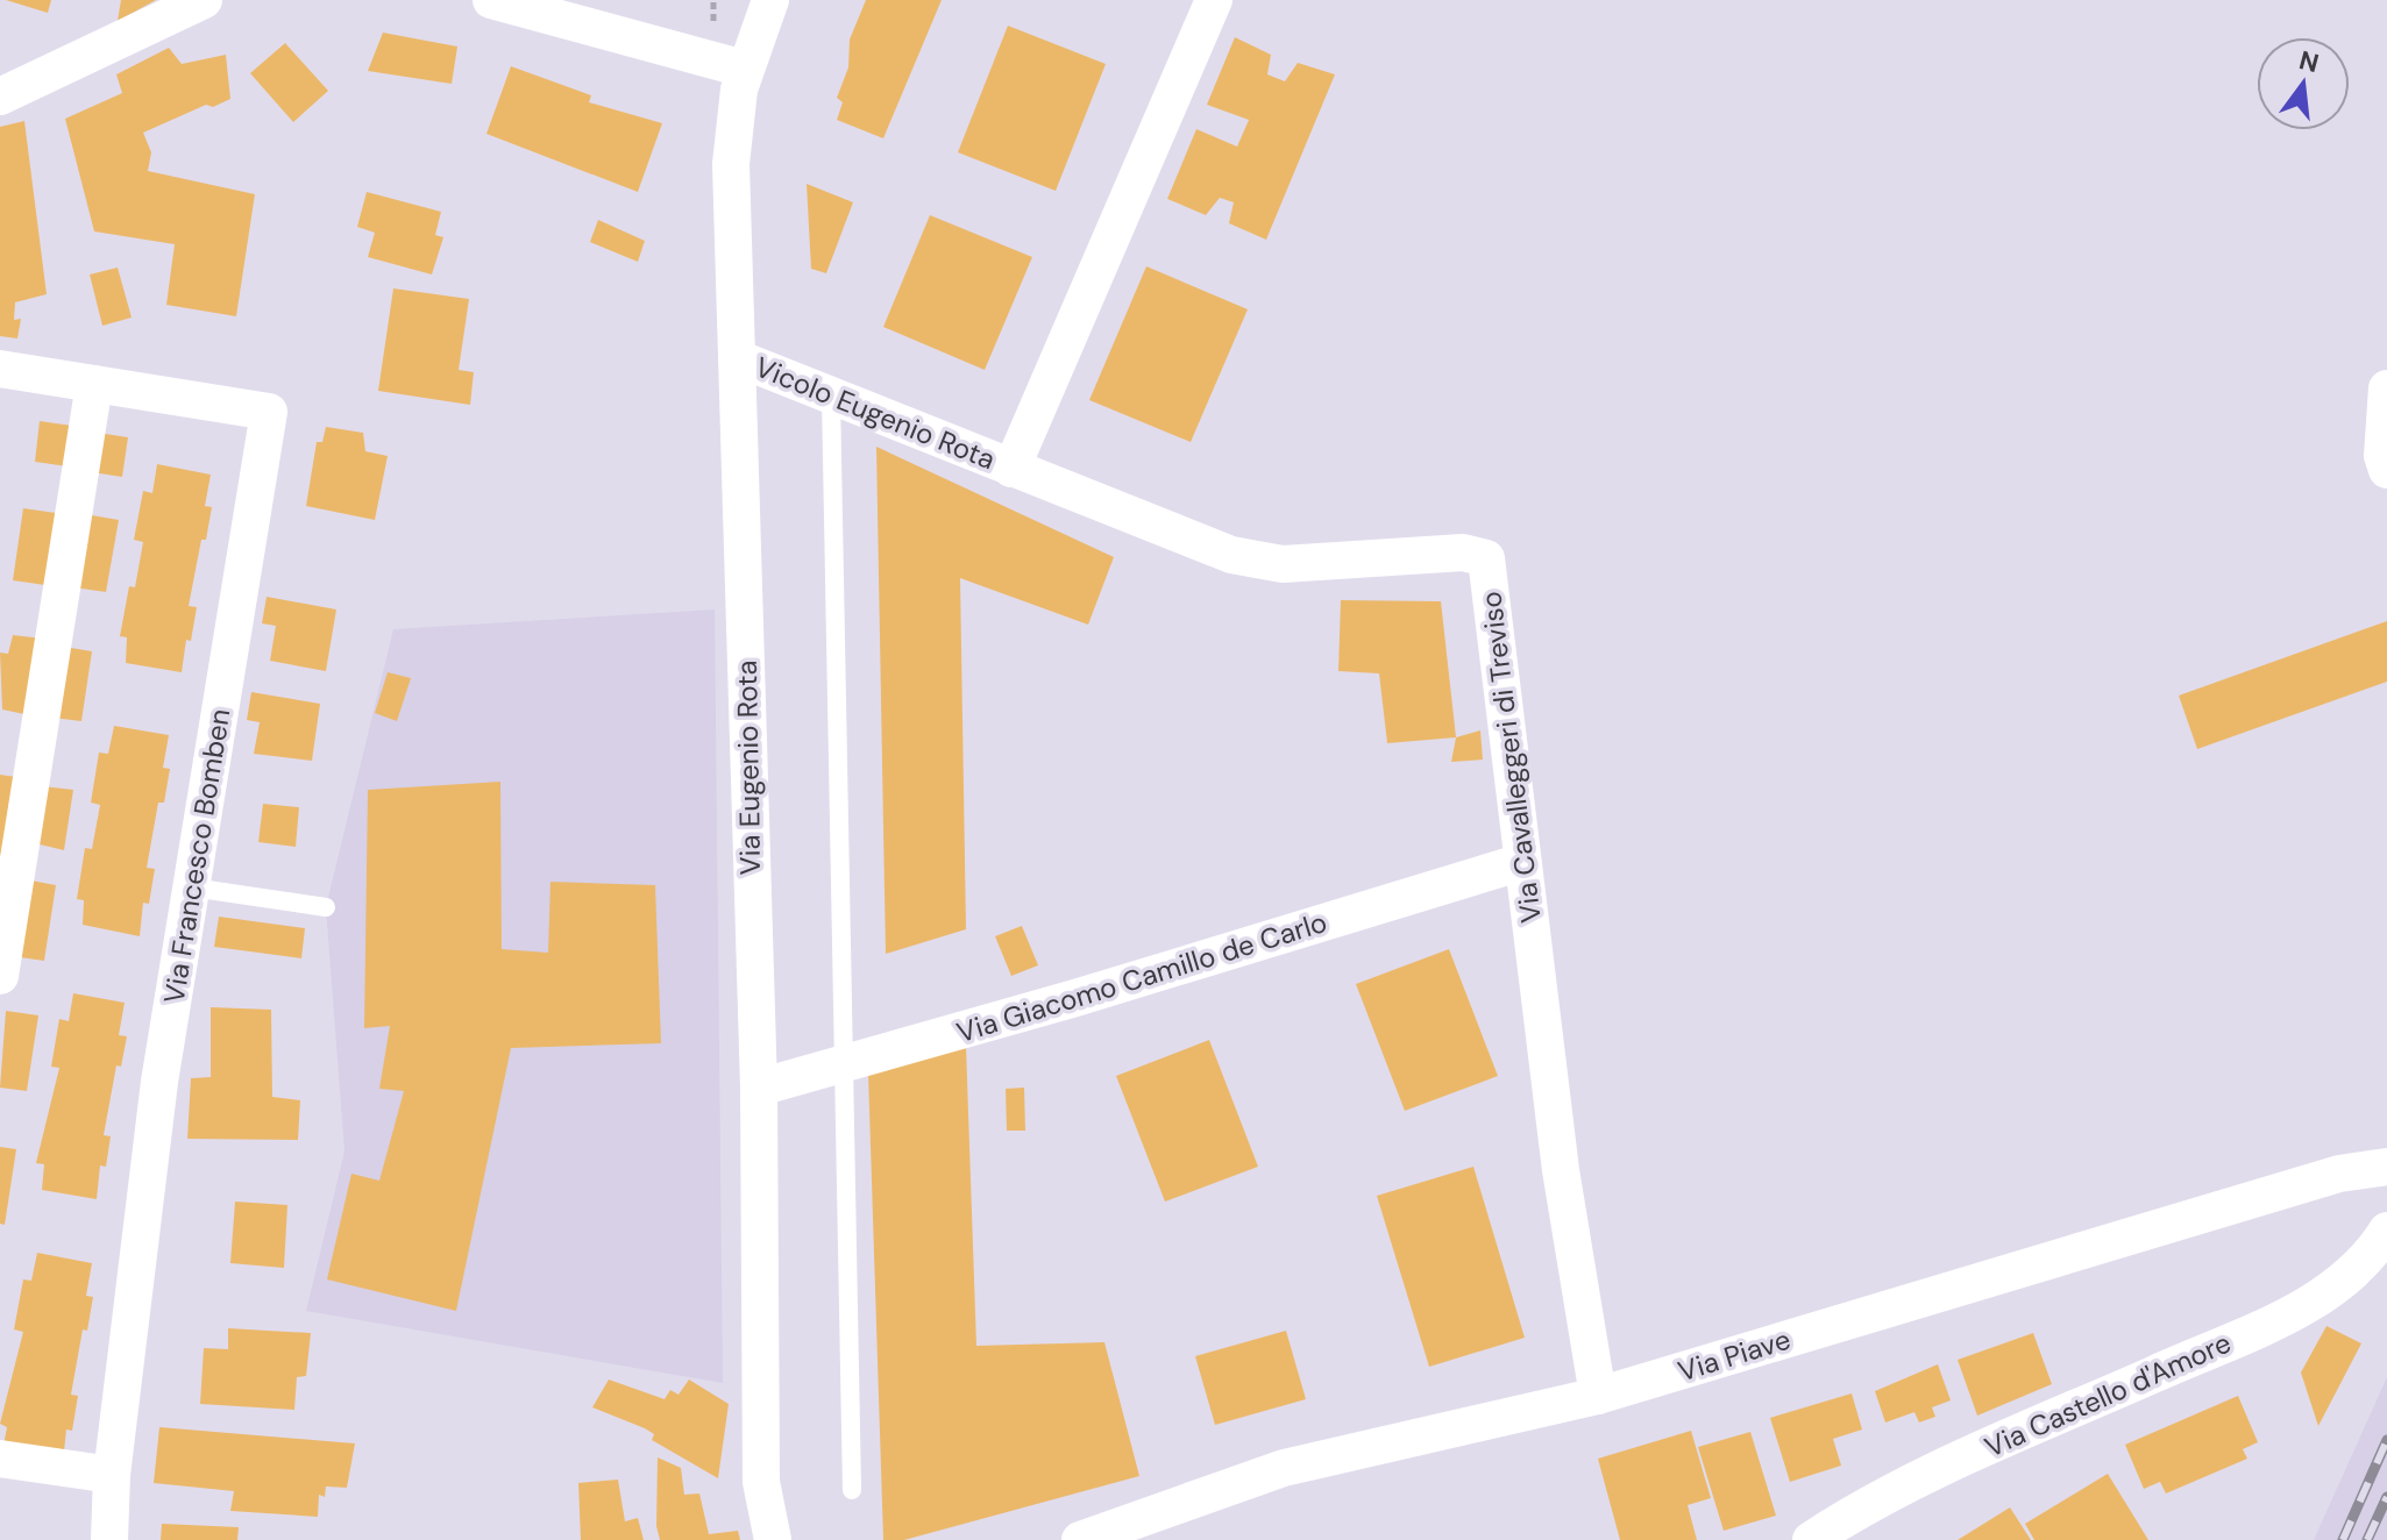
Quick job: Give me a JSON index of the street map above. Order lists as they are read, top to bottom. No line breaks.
{"streets":{"street":["Vicolo Eugenio Rota","Via Cavalleggeri di Treviso","Via Eugenio Rota","Via Francesco Bomben","Via Giacomo Camillo de Carlo","Via Piave","Via Castello d'Amore"]},"crossings":[["Vicolo Eugenio Rota","Via Cavalleggeri di Treviso"],["Vicolo Eugenio Rota","Via Eugenio Rota"],["Via Cavalleggeri di Treviso","Via Giacomo Camillo de Carlo"],["Via Cavalleggeri di Treviso","Via Piave"],["Via Eugenio Rota","Via Giacomo Camillo de Carlo"]],"north":"top"}
